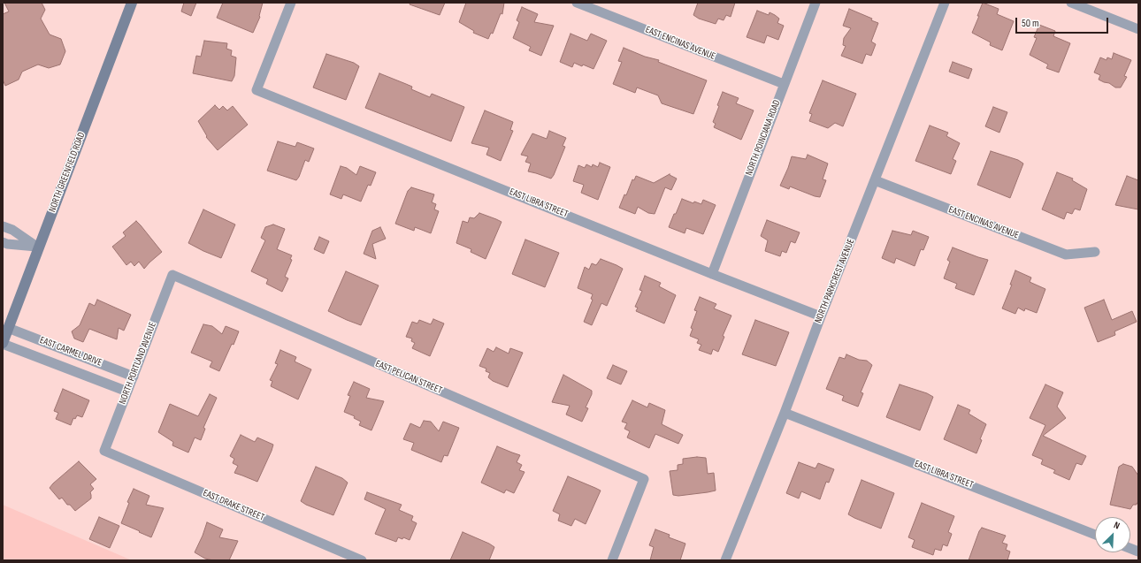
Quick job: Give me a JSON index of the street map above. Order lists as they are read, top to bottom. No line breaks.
{"streets":{"main road":["NORTH GREENFIELD ROAD"],"street":["EAST ENCINAS AVENUE","NORTH POINCIANA ROAD","EAST LIBRA STREET","NORTH PARKCREST AVENUE","EAST CARMEL DRIVE","NORTH PORTLAND AVENUE","EAST PELICAN STREET","EAST DRAKE STREET"]},"crossings":[["EAST ENCINAS AVENUE","NORTH POINCIANA ROAD"],["EAST ENCINAS AVENUE","NORTH PARKCREST AVENUE"],["NORTH POINCIANA ROAD","EAST LIBRA STREET"],["NORTH GREENFIELD ROAD","EAST CARMEL DRIVE"],["EAST LIBRA STREET","NORTH PARKCREST AVENUE"],["EAST CARMEL DRIVE","NORTH PORTLAND AVENUE"],["NORTH PORTLAND AVENUE","EAST PELICAN STREET"],["NORTH PORTLAND AVENUE","EAST DRAKE STREET"]],"scale_bar":"50 m","north":"top right"}
